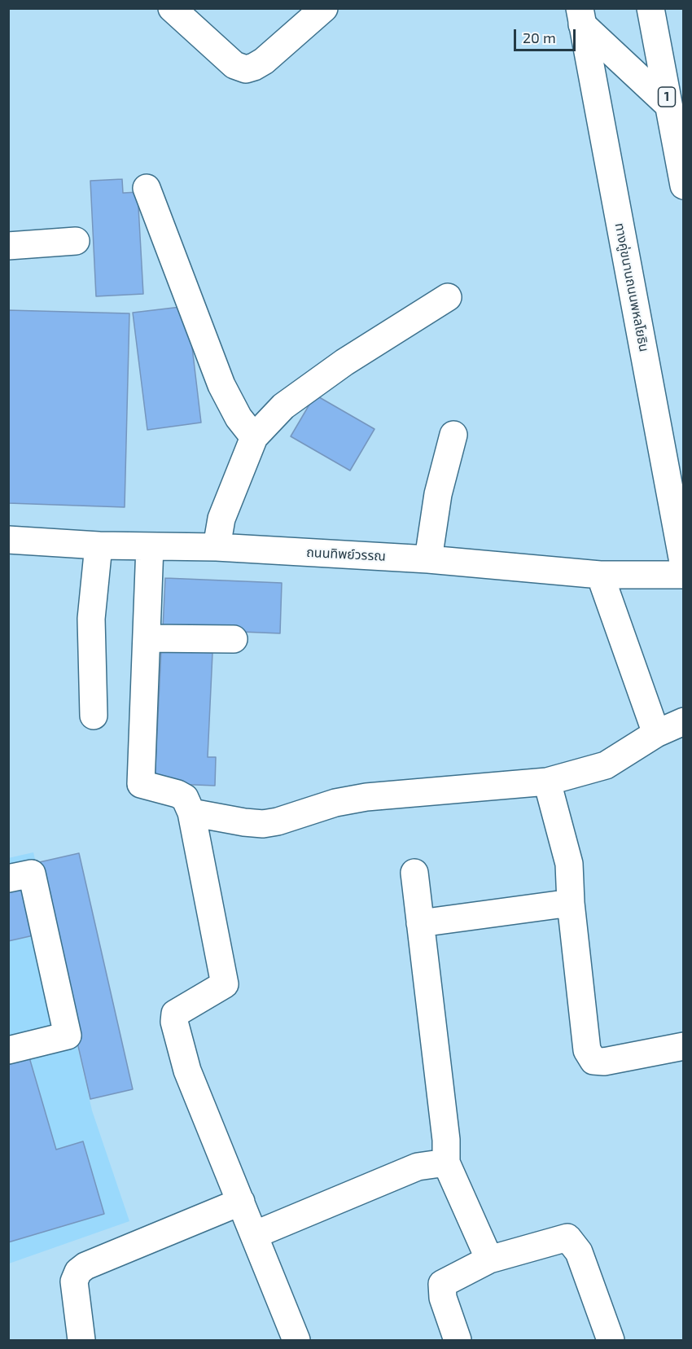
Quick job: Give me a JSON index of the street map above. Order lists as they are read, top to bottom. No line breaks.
{"streets":{"main road":["1","ทางคู่ขนานถนนพหลโยธิน","ถนนทิพย์วรรณ"]},"scale_bar":"20 m"}
